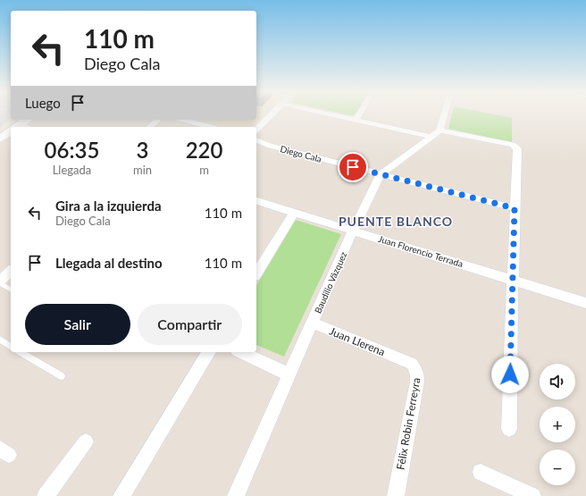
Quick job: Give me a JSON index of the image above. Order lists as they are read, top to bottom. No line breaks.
{"streets":{"street":["Diego Cala","Juan Florencio Terrada","Baudilio Vázquez","Juan Llerena","Félix Robin Ferreyra"]},"crossings":[["Diego Cala","Baudilio Vázquez"],["Juan Florencio Terrada","Baudilio Vázquez"],["Baudilio Vázquez","Juan Llerena"],["Juan Llerena","Félix Robin Ferreyra"]],"districts":["PUENTE BLANCO"],"page":{"turn":["110 m","Diego Cala"],"then":"Luego","eta":["06:35","Llegada","3","min","220","m"],"list":[{"name":"Gira a la izquierda","note":"Diego Cala","value":"110 m"},{"name":"Llegada al destino","value":"110 m"}],"buttons":["Salir","Compartir"],"map_buttons":["+","−"]}}
